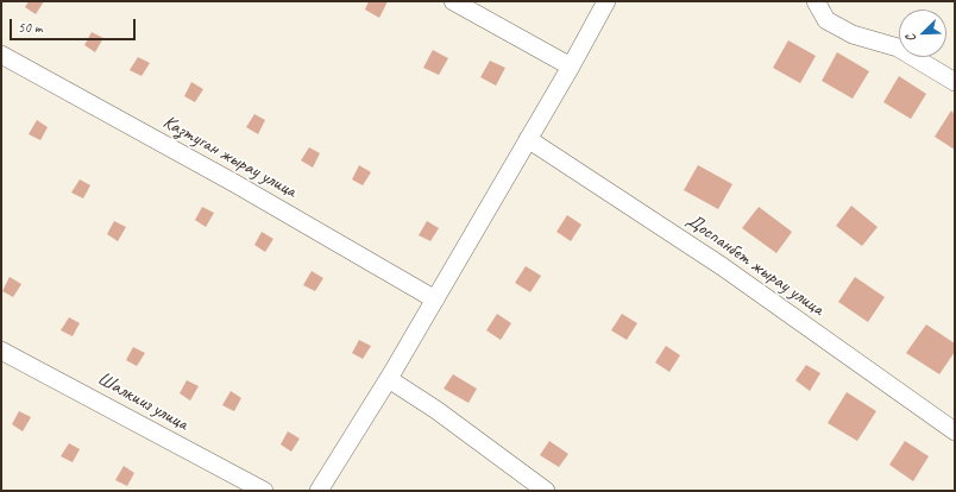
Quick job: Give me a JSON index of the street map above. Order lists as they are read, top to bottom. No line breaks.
{"streets":{"street":["Казтуган жырау улица","Доспанбет жырау улица","Шалкииз улица"]},"scale_bar":"50 m","north":"bottom left"}
